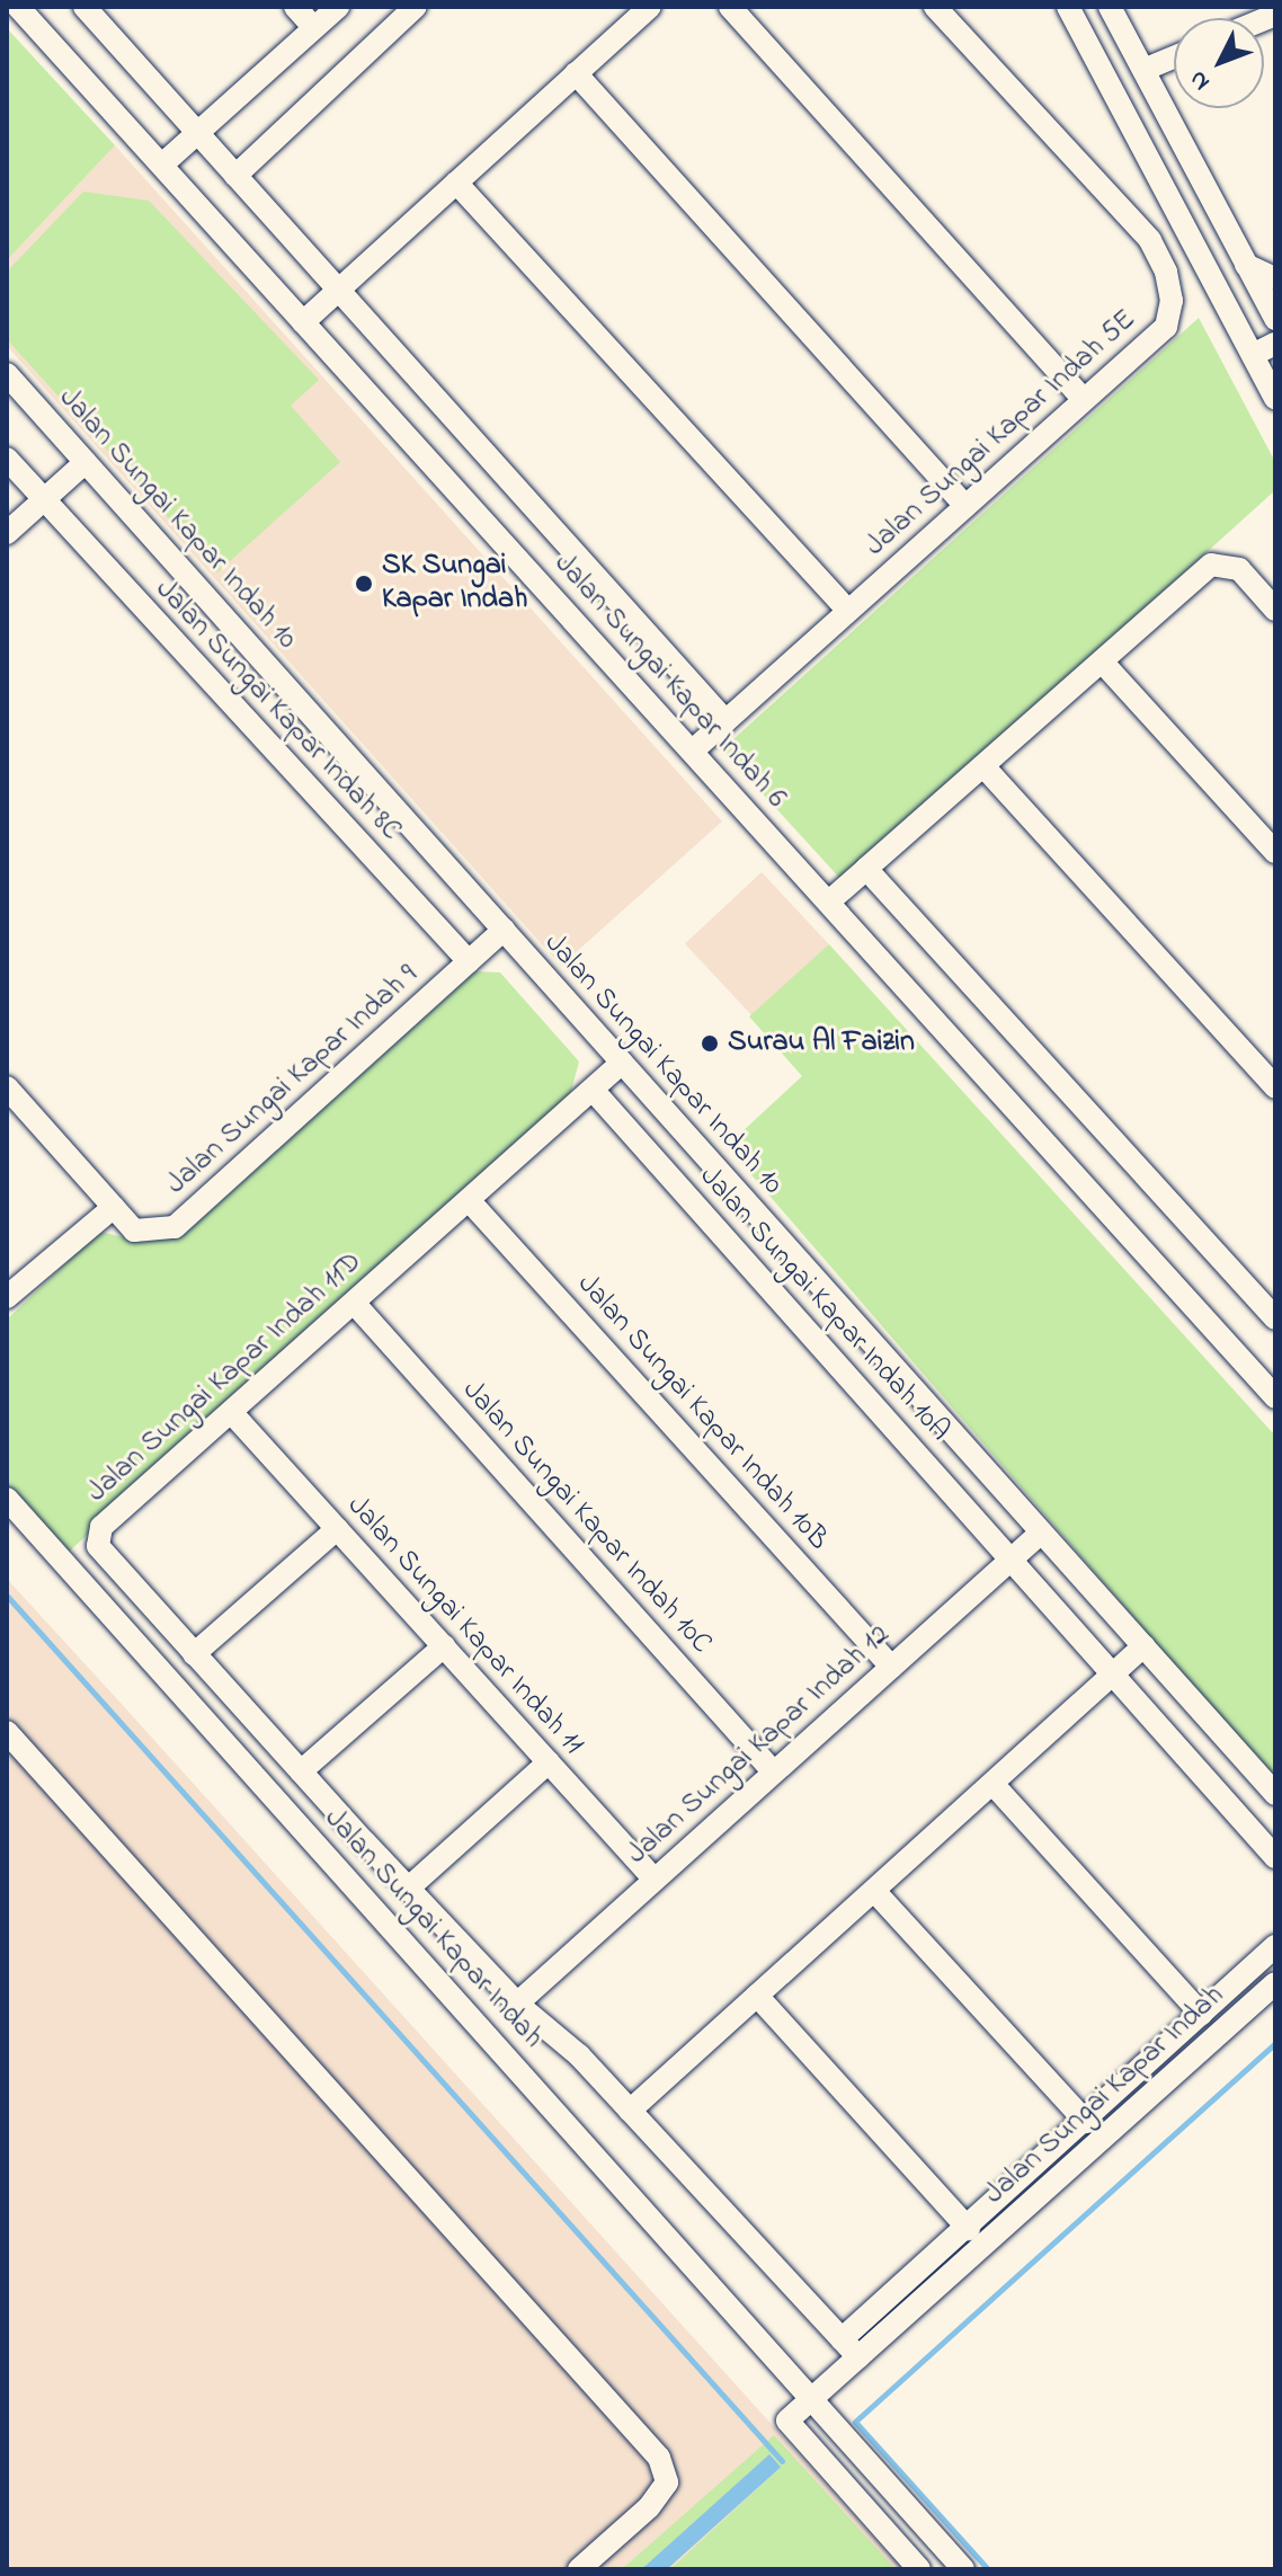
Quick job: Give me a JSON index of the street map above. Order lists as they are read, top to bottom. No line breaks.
{"streets":{"street":["Jalan Sungai Kapar Indah 5E","Jalan Sungai Kapar Indah 10","Jalan Sungai Kapar Indah 6","Jalan Sungai Kapar Indah 8C","Jalan Sungai Kapar Indah 9","Jalan Sungai Kapar Indah 10A","Jalan Sungai Kapar Indah 11D","Jalan Sungai Kapar Indah 10B","Jalan Sungai Kapar Indah 10C","Jalan Sungai Kapar Indah 11","Jalan Sungai Kapar Indah 12","Jalan Sungai Kapar Indah"]},"crossings":[["Jalan Sungai Kapar Indah 5E","Jalan Sungai Kapar Indah 6"],["Jalan Sungai Kapar Indah 10","Jalan Sungai Kapar Indah 9"],["Jalan Sungai Kapar Indah 10","Jalan Sungai Kapar Indah 11D"],["Jalan Sungai Kapar Indah 10","Jalan Sungai Kapar Indah 12"],["Jalan Sungai Kapar Indah 8C","Jalan Sungai Kapar Indah 9"],["Jalan Sungai Kapar Indah 10A","Jalan Sungai Kapar Indah 11D"],["Jalan Sungai Kapar Indah 10A","Jalan Sungai Kapar Indah 12"],["Jalan Sungai Kapar Indah 11D","Jalan Sungai Kapar Indah 10B"],["Jalan Sungai Kapar Indah 11D","Jalan Sungai Kapar Indah 10C"],["Jalan Sungai Kapar Indah 11D","Jalan Sungai Kapar Indah 11"],["Jalan Sungai Kapar Indah 11D","Jalan Sungai Kapar Indah 12"],["Jalan Sungai Kapar Indah 11D","Jalan Sungai Kapar Indah"],["Jalan Sungai Kapar Indah 10B","Jalan Sungai Kapar Indah 12"],["Jalan Sungai Kapar Indah 10C","Jalan Sungai Kapar Indah 12"],["Jalan Sungai Kapar Indah 11","Jalan Sungai Kapar Indah 12"]],"places":["SK Sungai Kapar Indah","Surau Al Faizin"],"north":"bottom left"}
